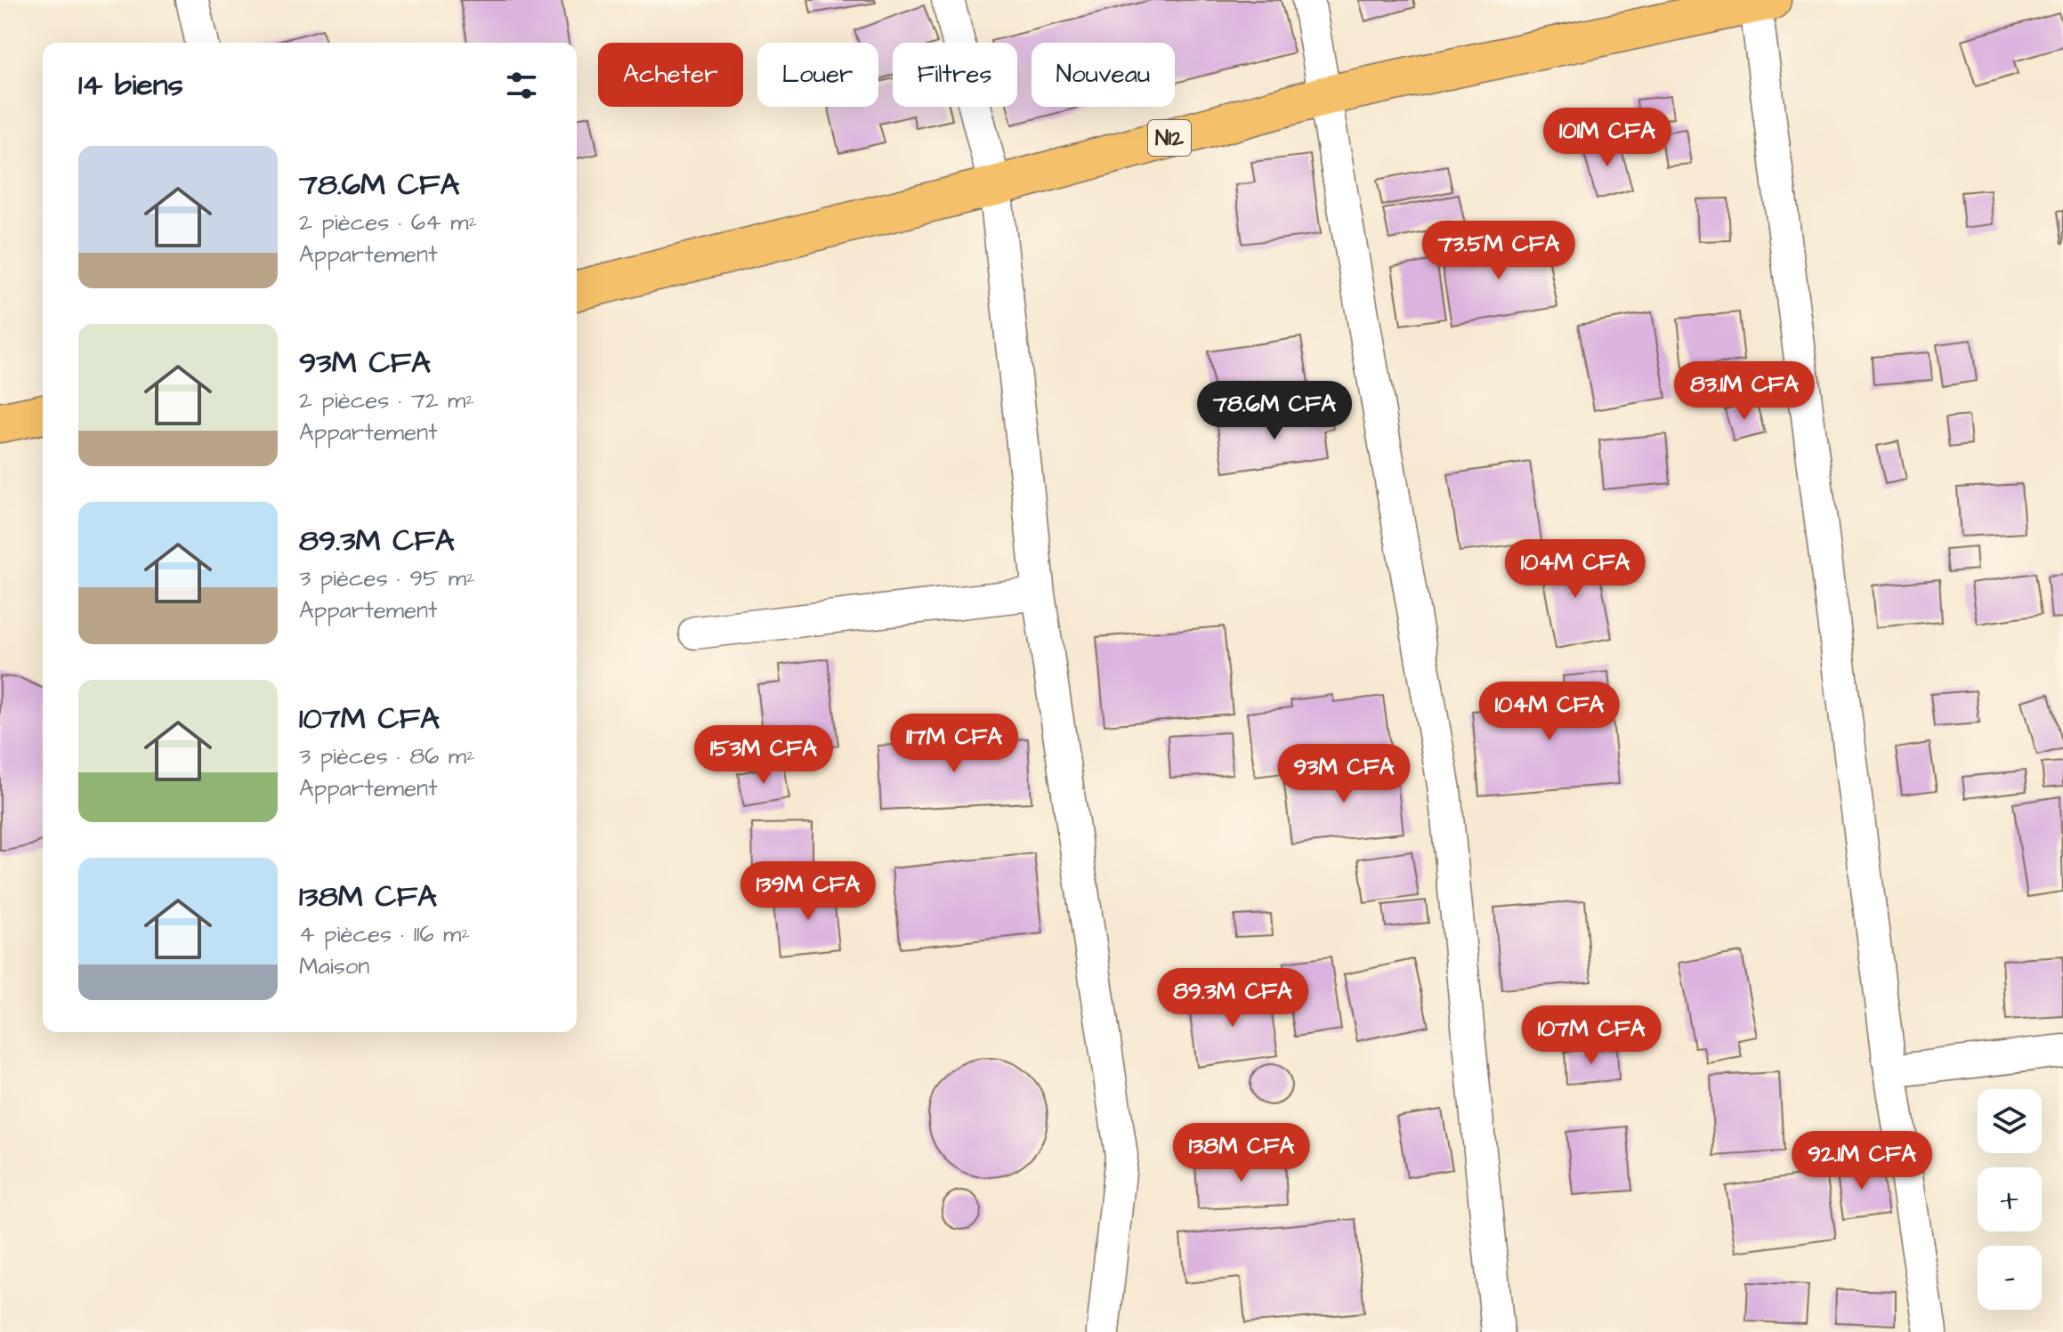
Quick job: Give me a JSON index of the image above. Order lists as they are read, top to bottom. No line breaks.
{"streets":{"main road":["N12"]},"page":{"chip":["Acheter","Louer","Filtres","Nouveau"],"heading":"14 biens","price":["101M CFA","73.5M CFA","83.1M CFA","78.6M CFA","104M CFA","104M CFA","117M CFA","153M CFA","93M CFA","139M CFA","89.3M CFA","107M CFA","138M CFA","92.1M CFA"],"list":[{"name":"78.6M CFA","note":"2 pièces · 64 m² · Appartement"},{"name":"93M CFA","note":"2 pièces · 72 m² · Appartement"},{"name":"89.3M CFA","note":"3 pièces · 95 m² · Appartement"},{"name":"107M CFA","note":"3 pièces · 86 m² · Appartement"},{"name":"138M CFA","note":"4 pièces · 116 m² · Maison"}],"map_buttons":["+","−"]}}
